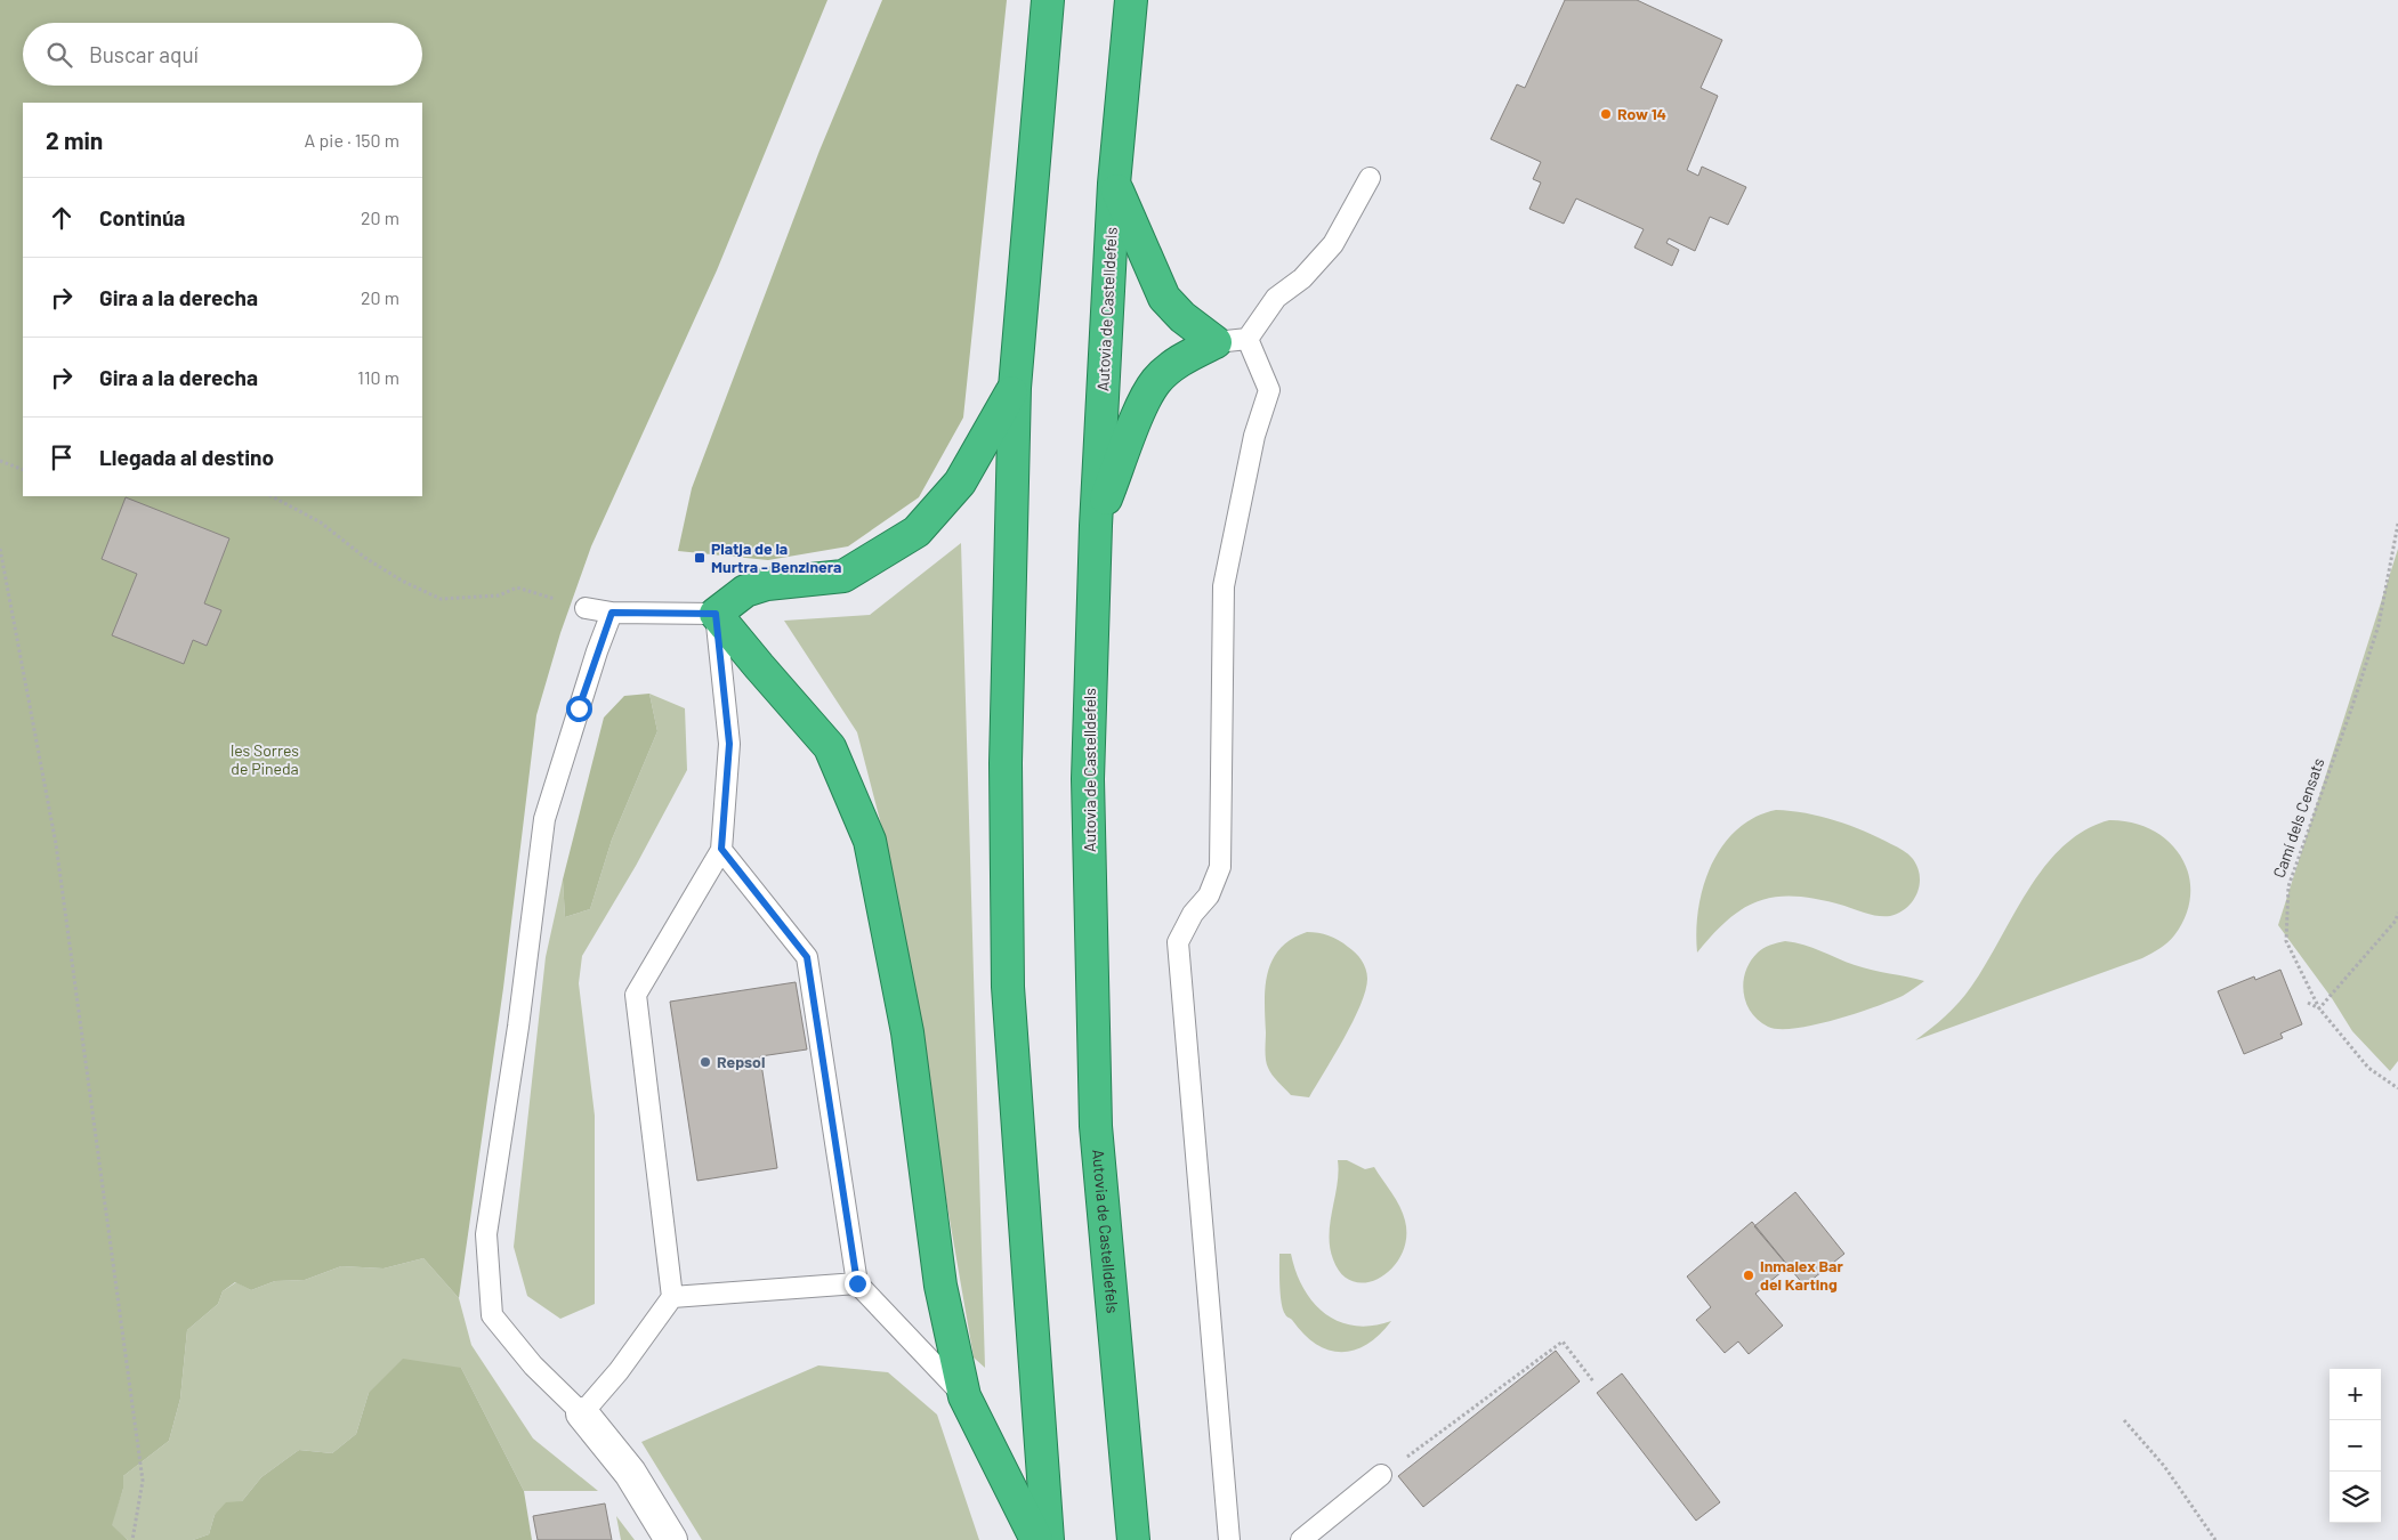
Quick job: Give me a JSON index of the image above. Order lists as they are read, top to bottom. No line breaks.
{"streets":{"highway":["Autovia de Castelldefels"],"path":["Camí dels Censats"]},"parks":["les Sorres de Pineda"],"places":{"other":["Row 14","Repsol","Inmalex Bar del Karting"],"transit":["Platja de la Murtra - Benzinera"]},"page":{"search":"Buscar aquí","heading":["2 min","A pie · 150 m"],"list":[["Continúa","20 m"],["Gira a la derecha","20 m"],["Gira a la derecha","110 m"],"Llegada al destino"],"map_buttons":["+","−"]}}
